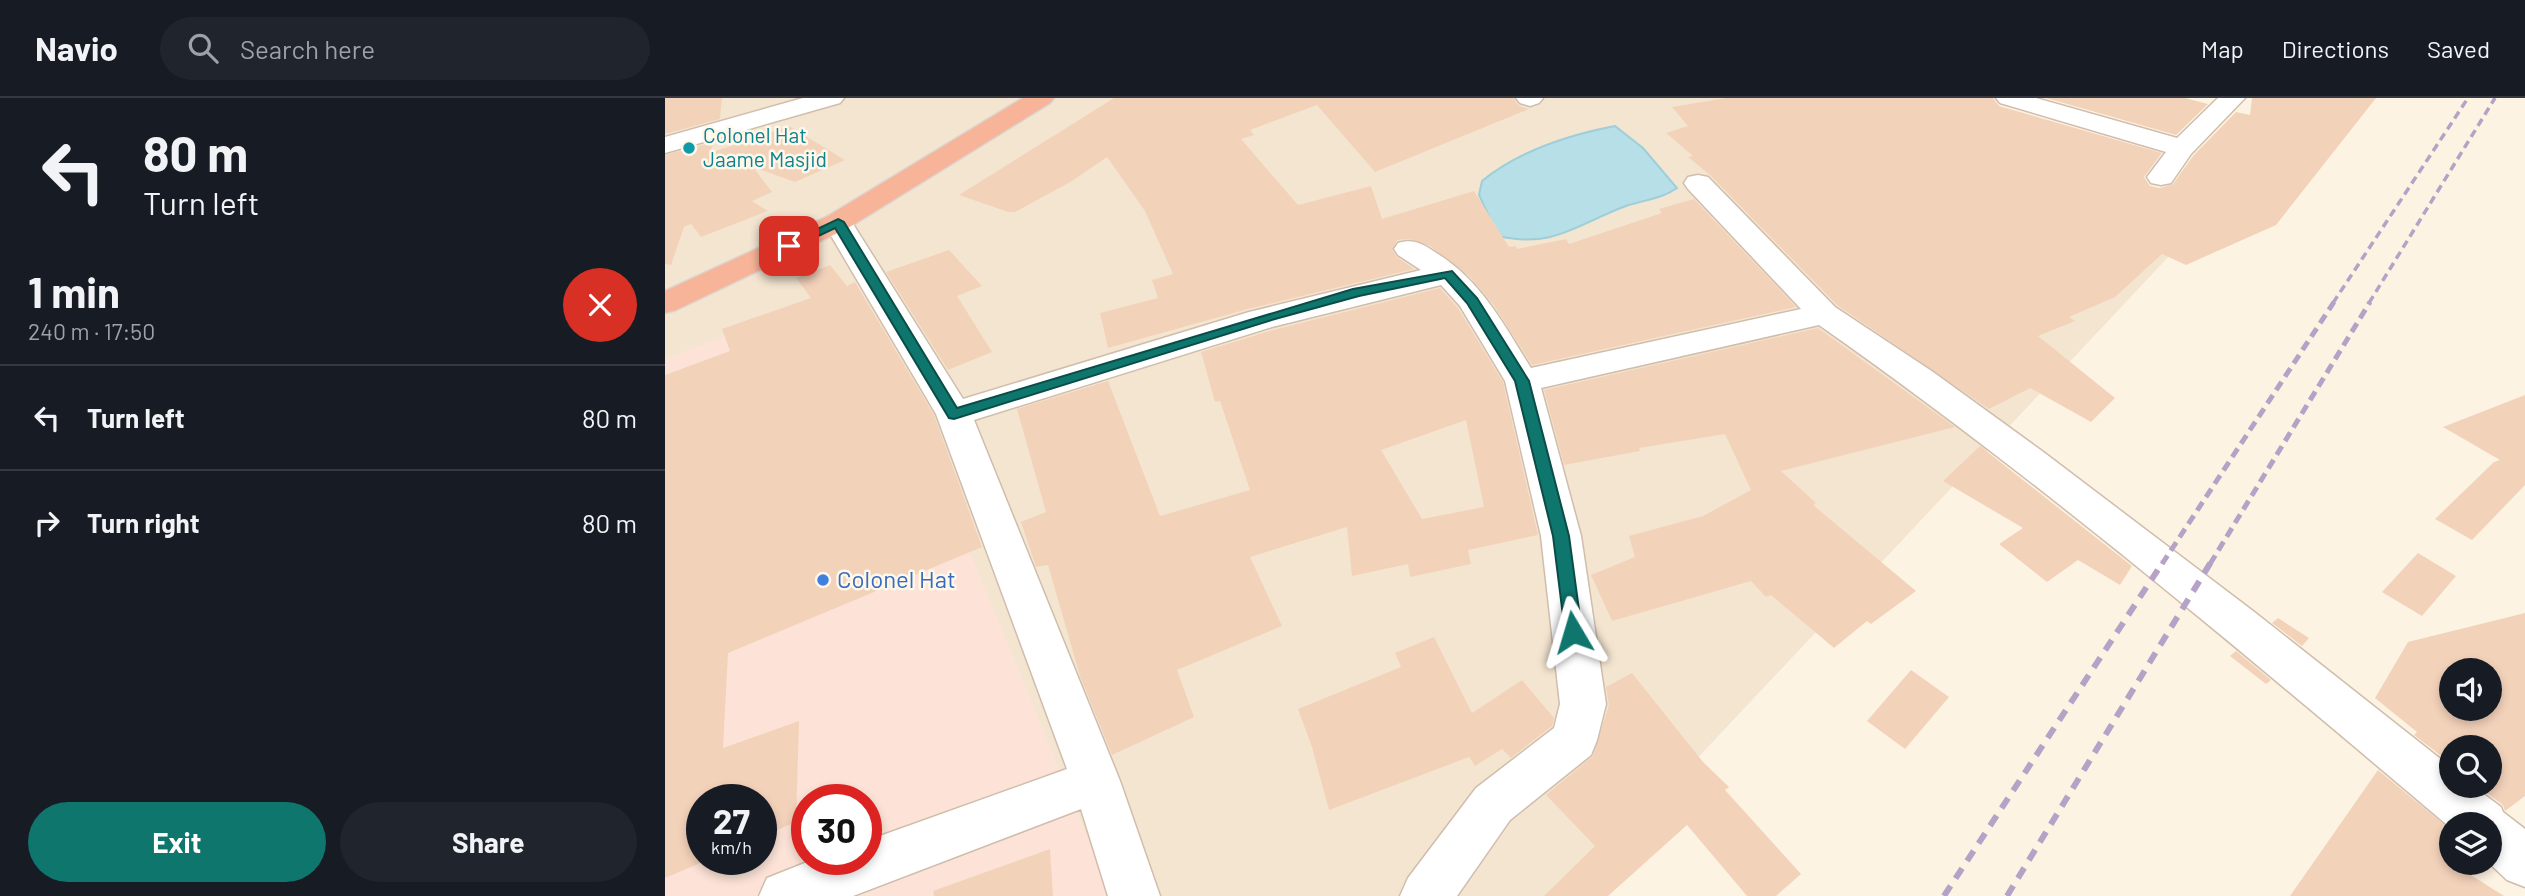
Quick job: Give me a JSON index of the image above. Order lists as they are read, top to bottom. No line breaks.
{"places":["Colonel Hat Jaame Masjid","Colonel Hat"],"page":{"header":"Navio","search":"Search here","nav":["Map","Directions","Saved"],"turn":["80 m","Turn left"],"heading":["1 min","240 m · 17:50"],"list":[{"name":"Turn left","value":"80 m"},{"name":"Turn right","value":"80 m"}],"speed":"27 km/h","limit":"30","buttons":["Exit","Share"]}}
